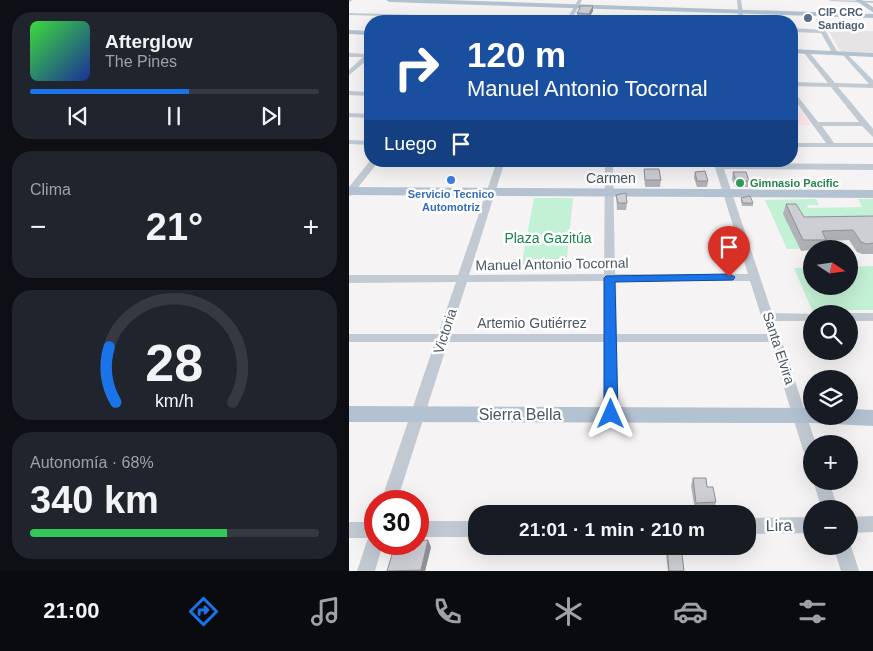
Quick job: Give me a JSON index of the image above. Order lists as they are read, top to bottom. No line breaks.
{"streets":{"main road":["Carmen","Sierra Bella"],"street":["Manuel Antonio Tocornal","Artemio Gutiérrez","Victoria","Santa Elvira","Lira"]},"crossings":[["Carmen","Victoria"],["Carmen","Santa Elvira"],["Manuel Antonio Tocornal","Victoria"],["Manuel Antonio Tocornal","Santa Elvira"],["Artemio Gutiérrez","Victoria"],["Artemio Gutiérrez","Santa Elvira"],["Victoria","Sierra Bella"]],"parks":["Plaza Gazitúa"],"places":["CIP CRC Santiago","Servicio Tecnico Automotriz","Gimnasio Pacific"],"north":"right","page":{"turn":["120 m","Manuel Antonio Tocornal"],"song":["Afterglow","The Pines"],"then":"Luego","tile":["Clima",["Autonomía · 68%","340 km"]],"heat":["−","21°","+"],"map_buttons":["+","−"],"limit":"30","trip":"21:01 · 1 min · 210 m","tabs":"21:00","gauge":["28","km/h"]}}
